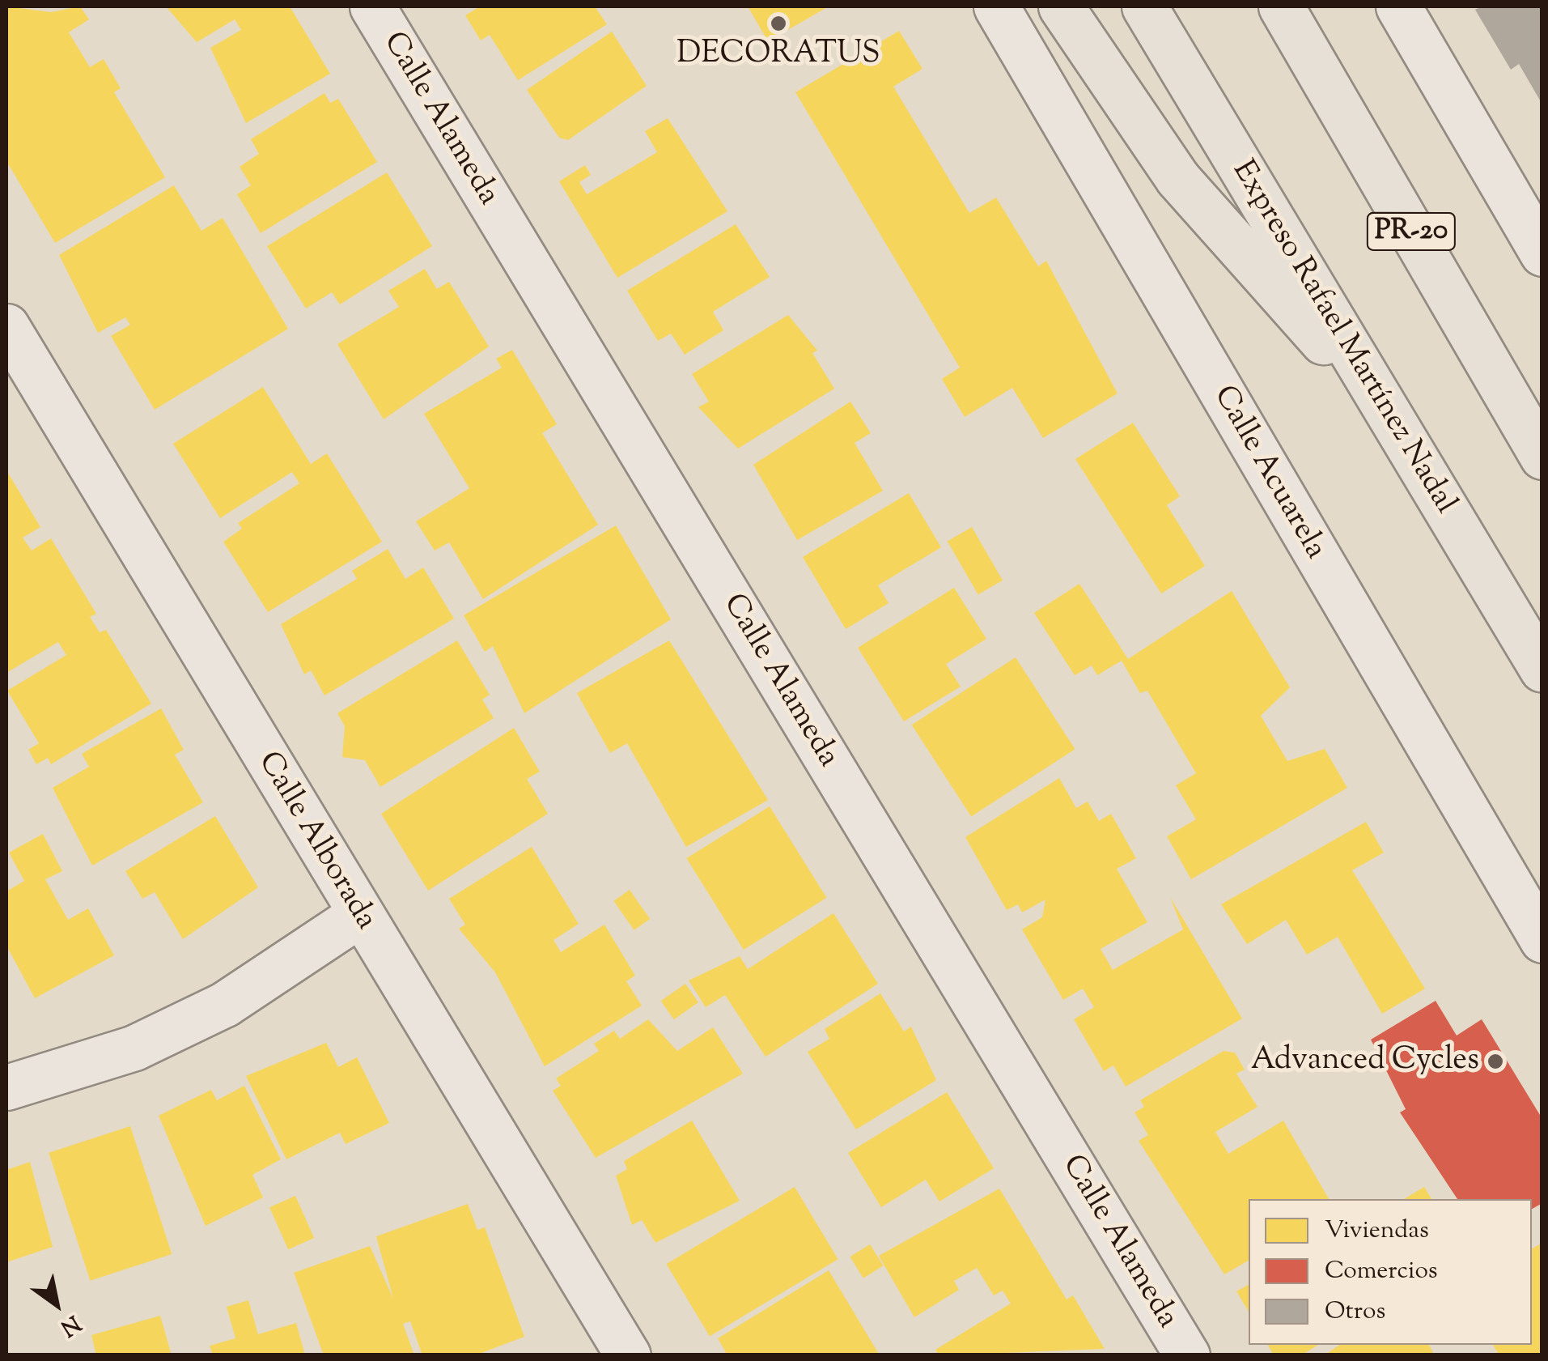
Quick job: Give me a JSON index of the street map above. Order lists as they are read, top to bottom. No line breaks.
{"streets":{"highway":["PR-20","Expreso Rafael Martínez Nadal"],"street":["Calle Alameda","Calle Acuarela","Calle Alborada"]},"places":["DECORATUS","Advanced Cycles"],"legend":["Viviendas","Comercios","Otros"],"north":"bottom right"}
